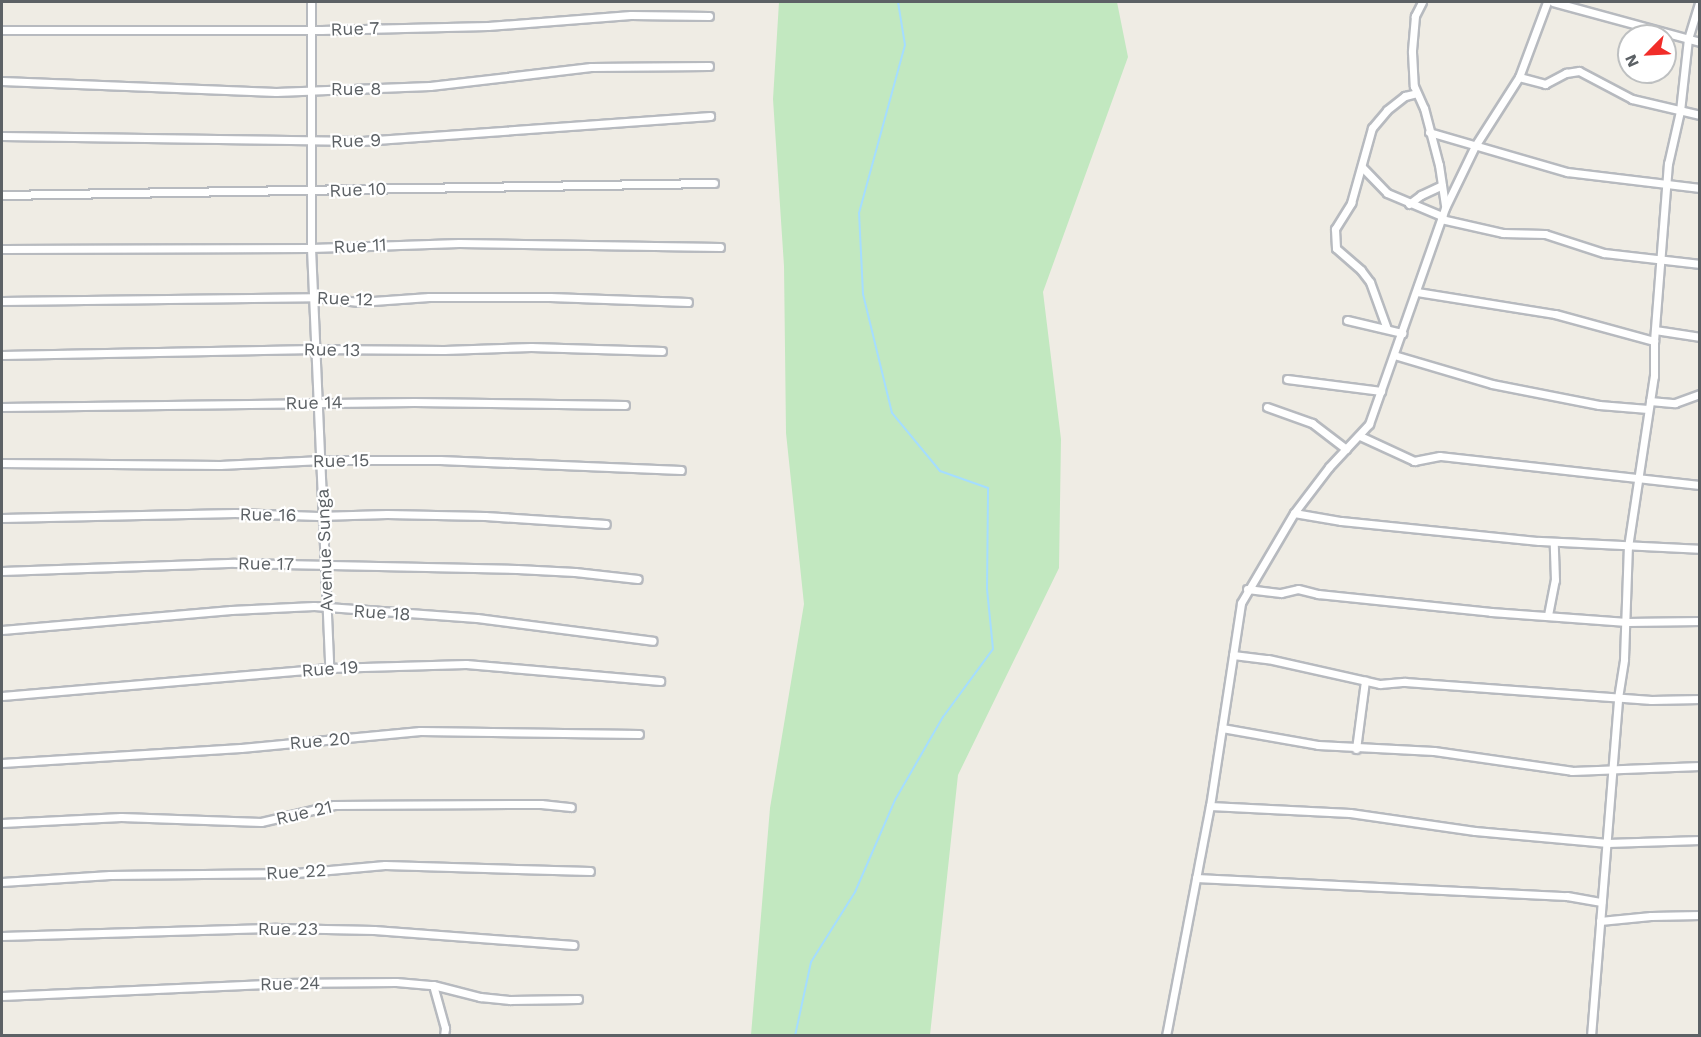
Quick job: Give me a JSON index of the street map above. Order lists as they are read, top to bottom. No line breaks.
{"streets":{"street":["Rue 7","Rue 8","Rue 9","Rue 10","Rue 11","Rue 12","Rue 13","Rue 14","Rue 15","Rue 16","Avenue Sunga","Rue 17","Rue 18","Rue 19","Rue 20","Rue 21","Rue 22","Rue 23","Rue 24"]},"crossings":[["Rue 7","Avenue Sunga"],["Rue 8","Avenue Sunga"],["Rue 9","Avenue Sunga"],["Rue 10","Avenue Sunga"],["Rue 11","Avenue Sunga"],["Rue 12","Avenue Sunga"],["Rue 13","Avenue Sunga"],["Rue 14","Avenue Sunga"],["Rue 15","Avenue Sunga"],["Rue 16","Avenue Sunga"],["Avenue Sunga","Rue 17"],["Avenue Sunga","Rue 18"],["Avenue Sunga","Rue 19"]],"north":"bottom left"}
